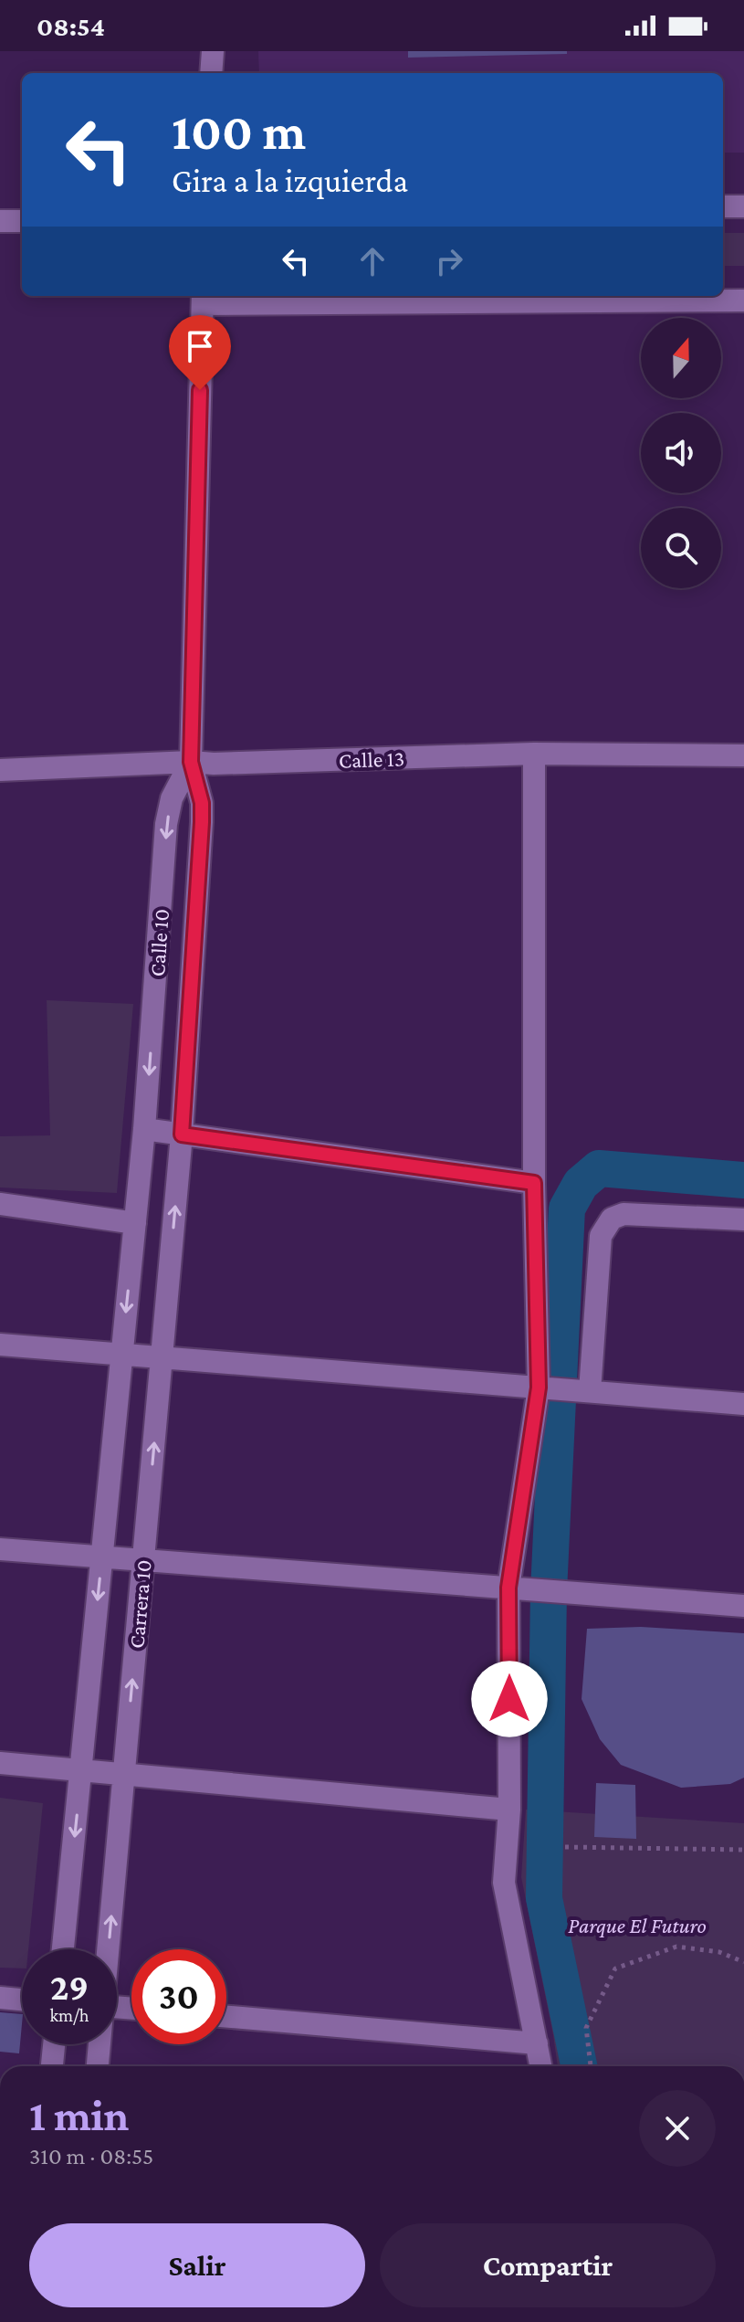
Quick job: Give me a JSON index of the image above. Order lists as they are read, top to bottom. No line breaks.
{"streets":{"street":["Calle 13","Calle 10","Carrera 10"]},"crossings":[["Calle 13","Calle 10"],["Calle 10","Carrera 10"]],"parks":["Parque El Futuro"],"north":"top","page":{"status":"08:54","turn":["100 m","Gira a la izquierda"],"speed":"29 km/h","limit":"30","heading":["1 min","310 m · 08:55"],"buttons":["Salir","Compartir"]}}
